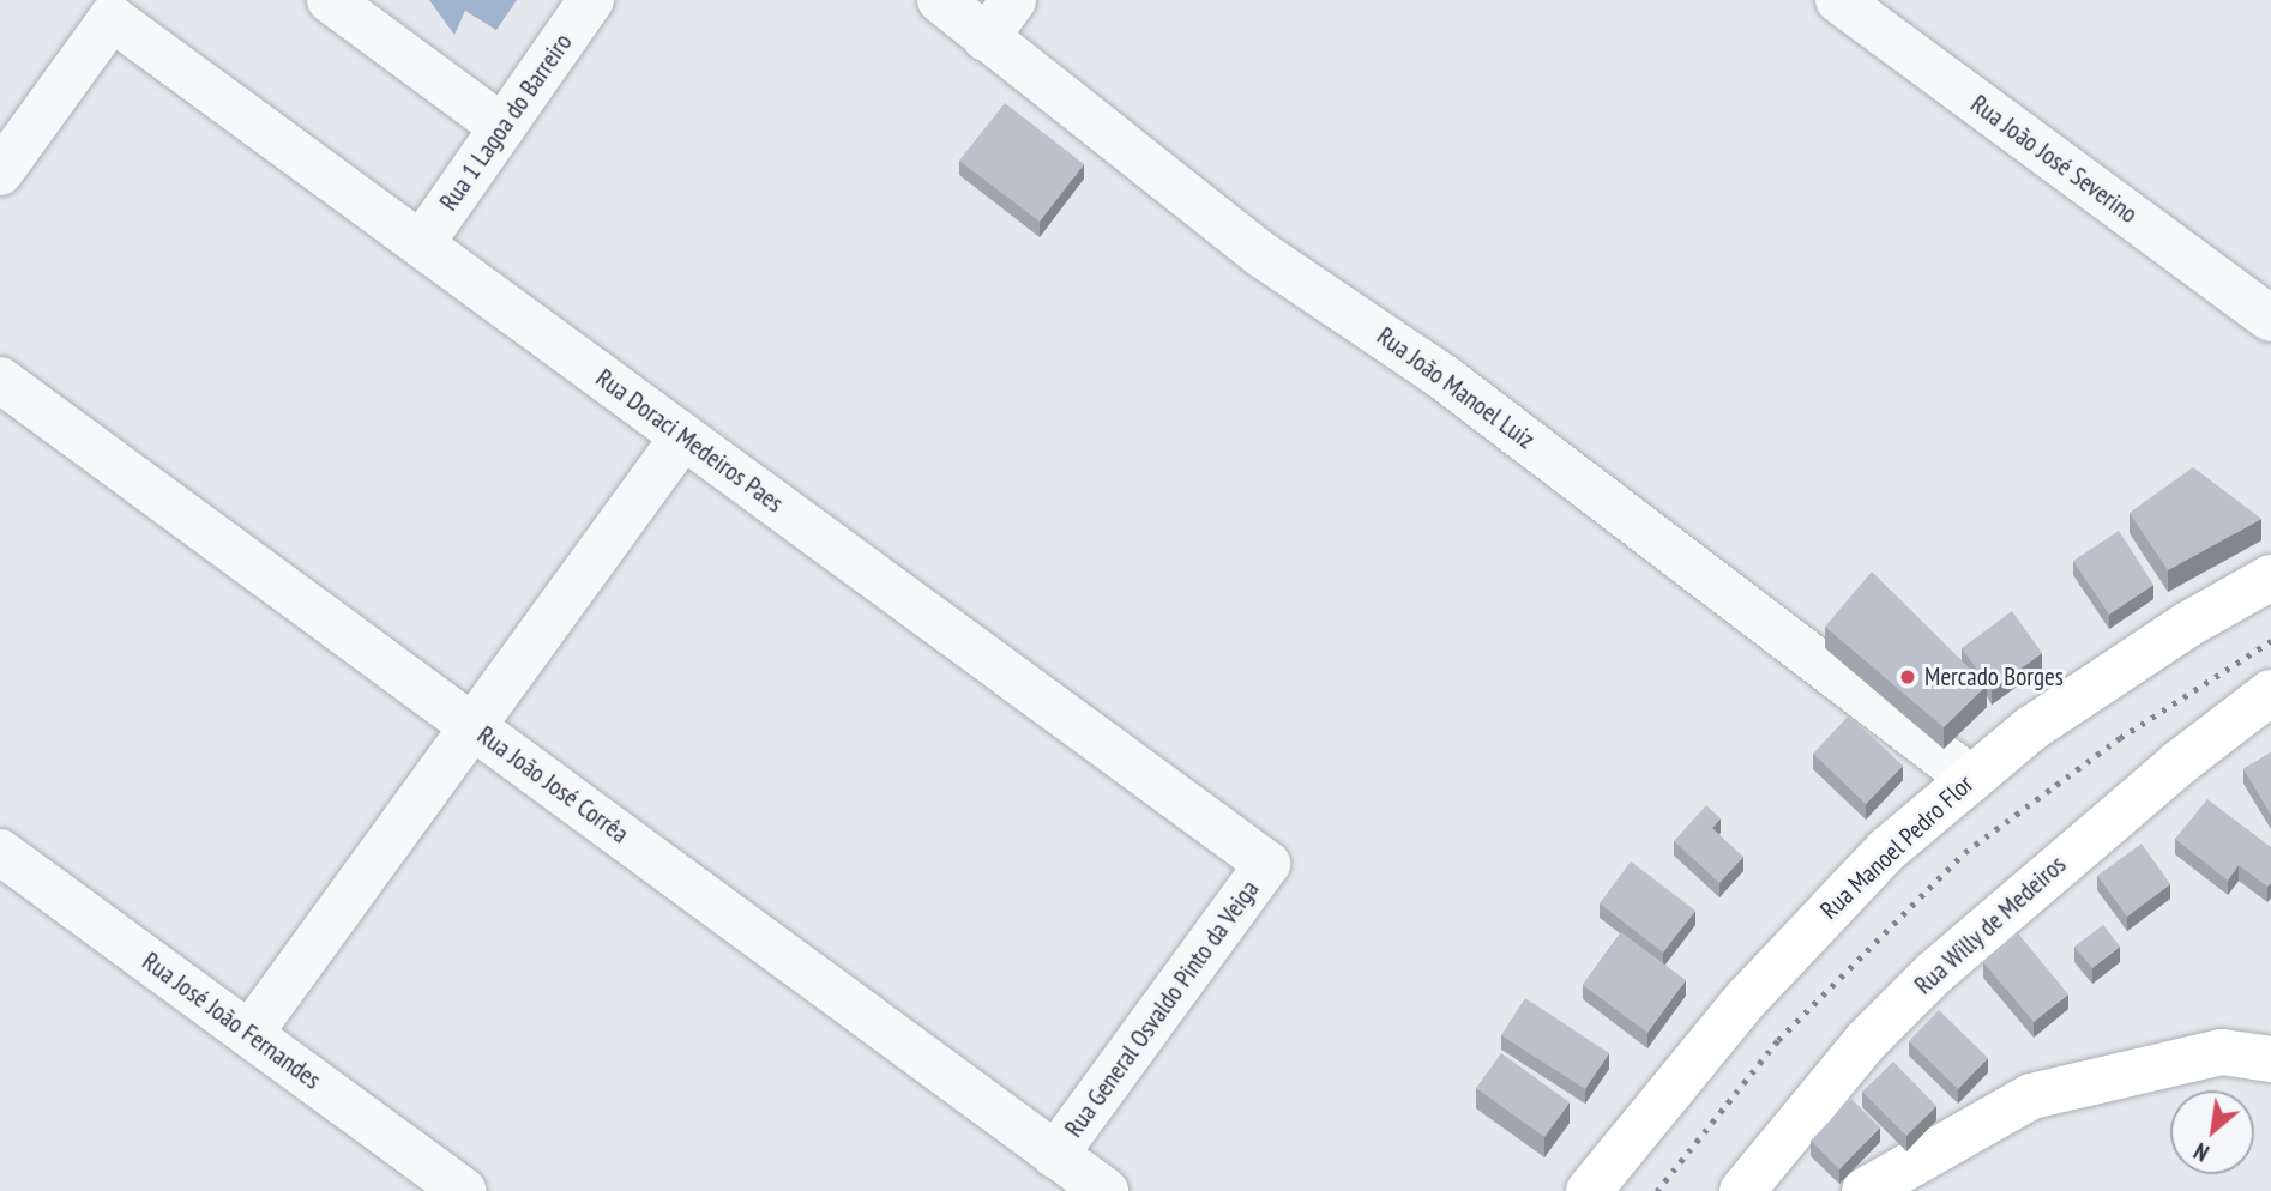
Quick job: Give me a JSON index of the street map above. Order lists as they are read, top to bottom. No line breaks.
{"streets":{"street":["Rua 1 Lagoa do Barreiro","Rua João José Severino","Rua João Manoel Luiz","Rua Doraci Medeiros Paes","Rua João José Corrêa","Rua Manoel Pedro Flor","Rua Willy de Medeiros","Rua General Osvaldo Pinto da Veiga","Rua José João Fernandes"]},"crossings":[["Rua 1 Lagoa do Barreiro","Rua Doraci Medeiros Paes"],["Rua João Manoel Luiz","Rua Manoel Pedro Flor"],["Rua Doraci Medeiros Paes","Rua General Osvaldo Pinto da Veiga"],["Rua João José Corrêa","Rua General Osvaldo Pinto da Veiga"]],"places":["Mercado Borges"],"north":"bottom left"}
